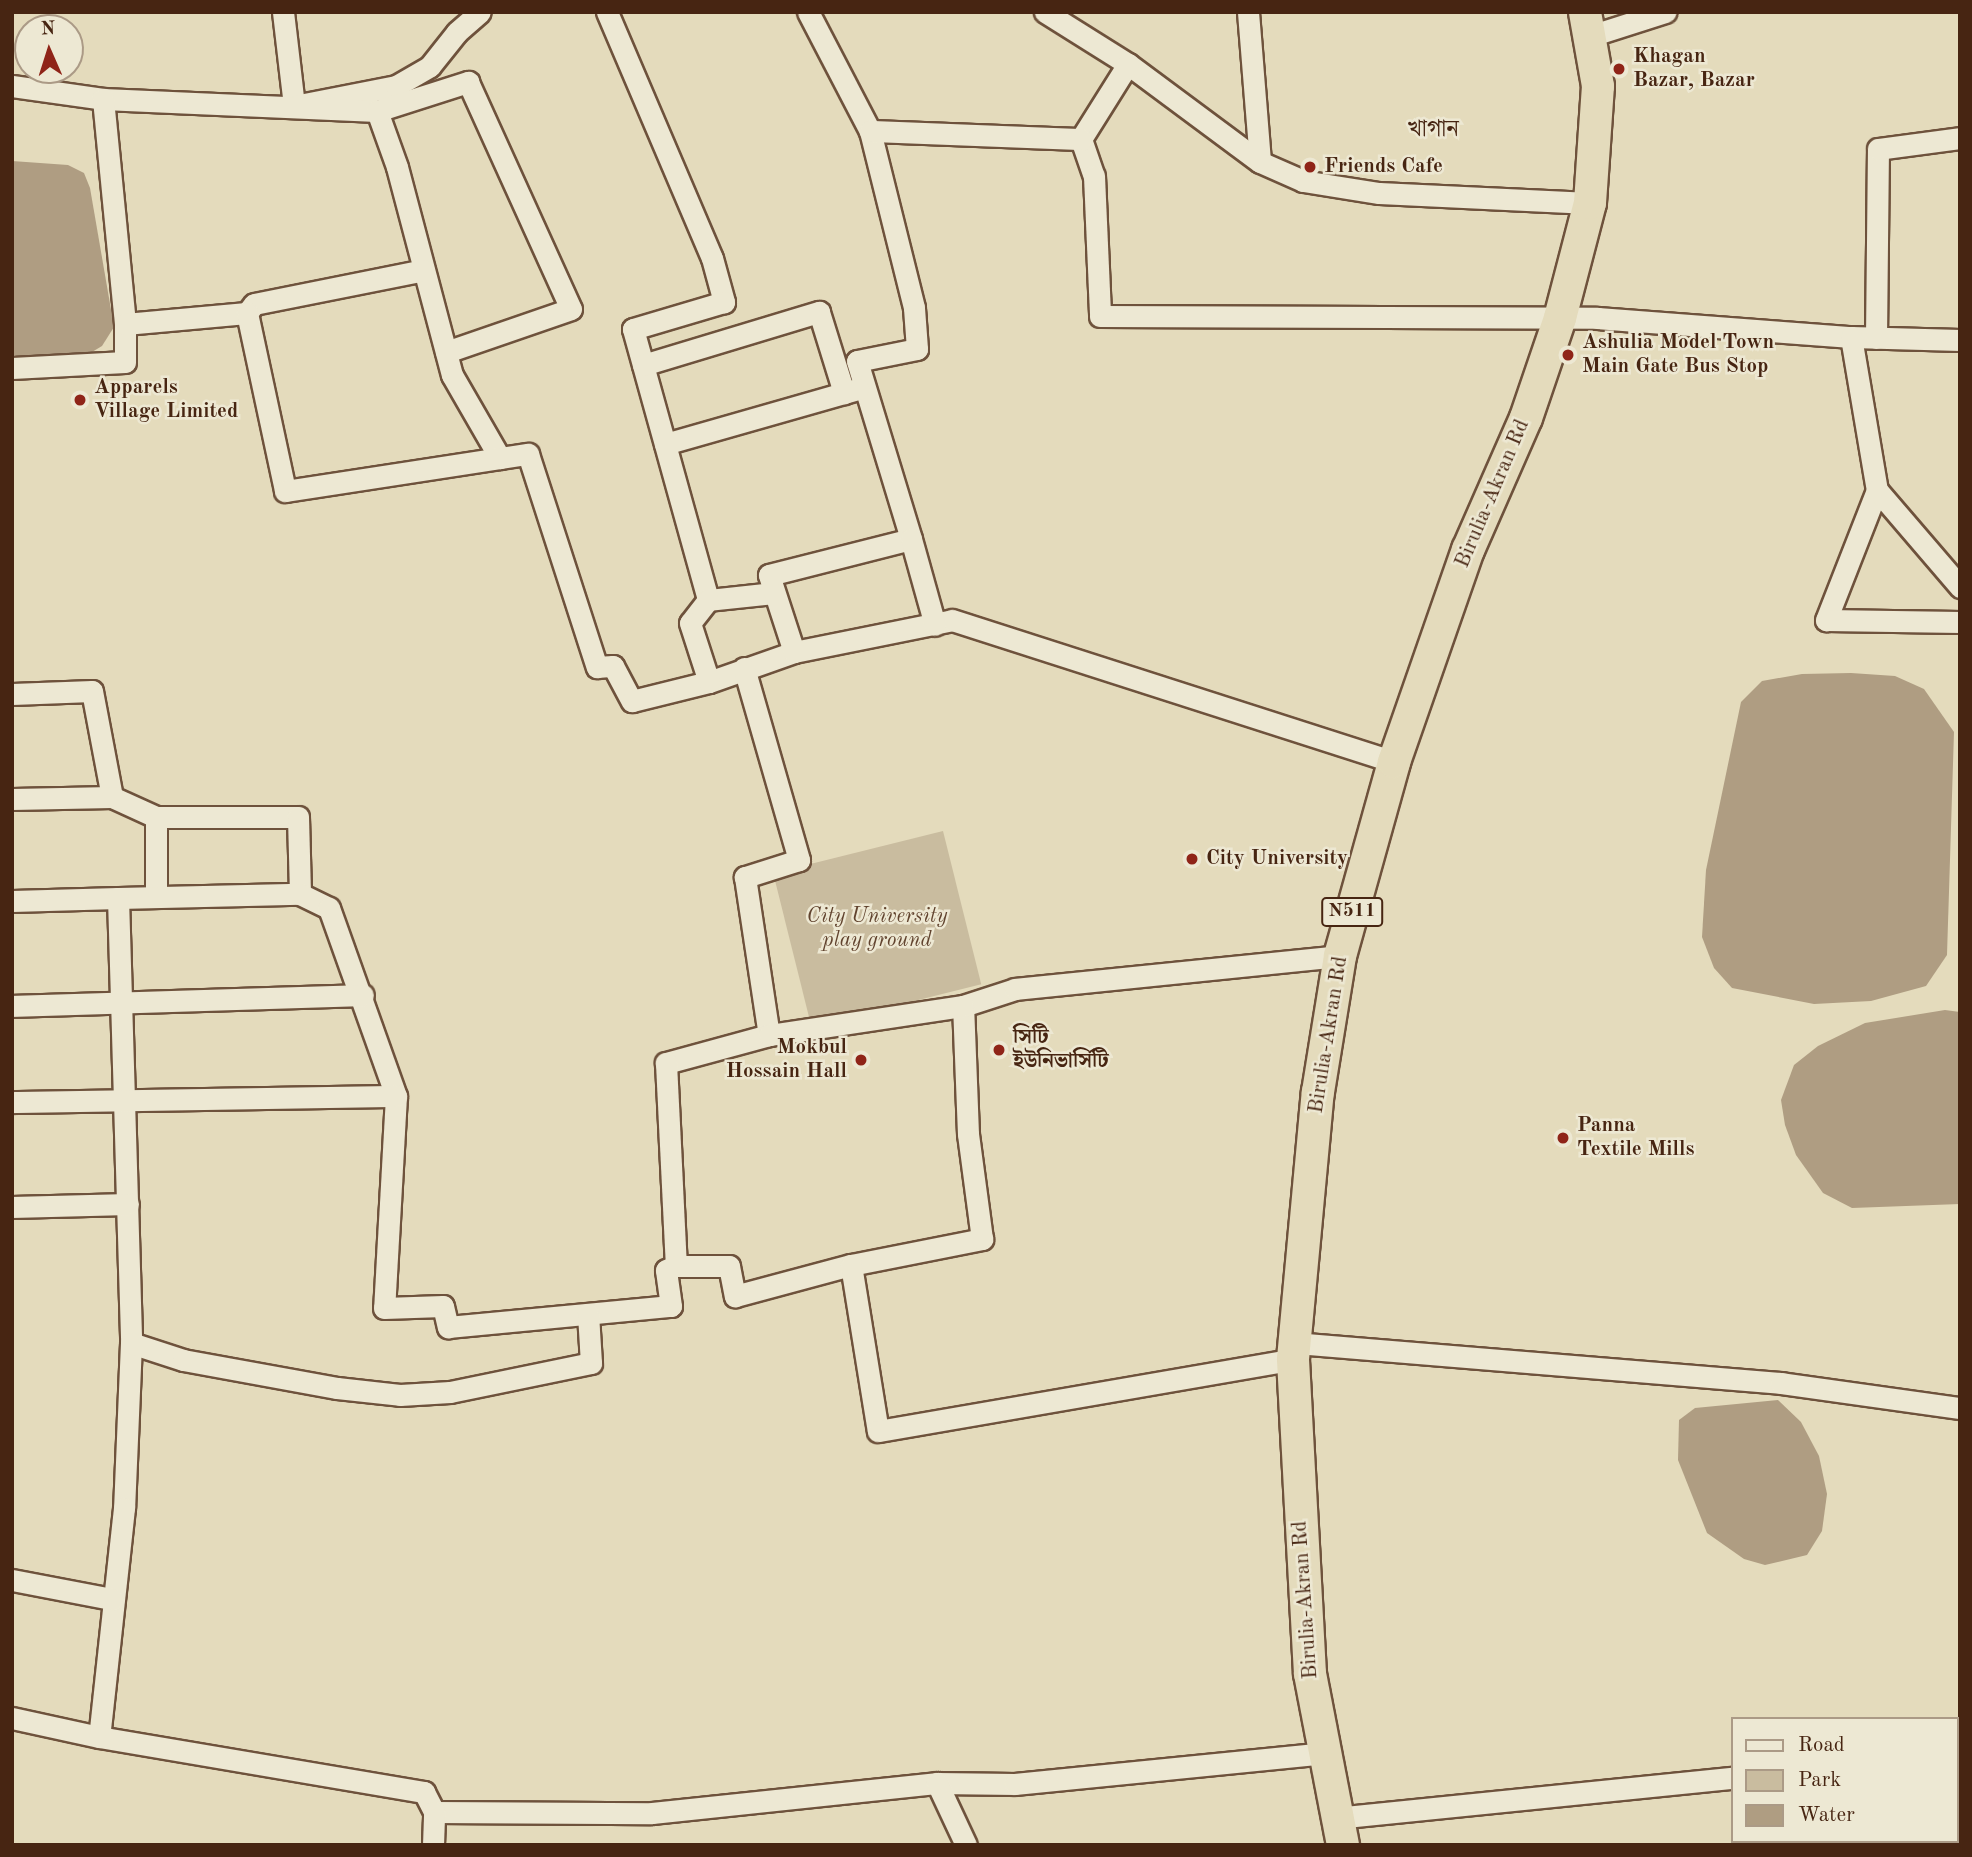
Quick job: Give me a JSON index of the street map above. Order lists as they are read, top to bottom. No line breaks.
{"streets":{"highway":["Birulia-Akran Rd","N511"]},"districts":["খাগান"],"parks":["City University play ground"],"places":["Khagan Bazar, Bazar","Friends Cafe","Ashulia Model Town Main Gate Bus Stop","Apparels Village Limited","City University","সিটি ইউনিভার্সিটি","Mokbul Hossain Hall","Panna Textile Mills"],"legend":["Road","Park","Water"],"north":"top"}
